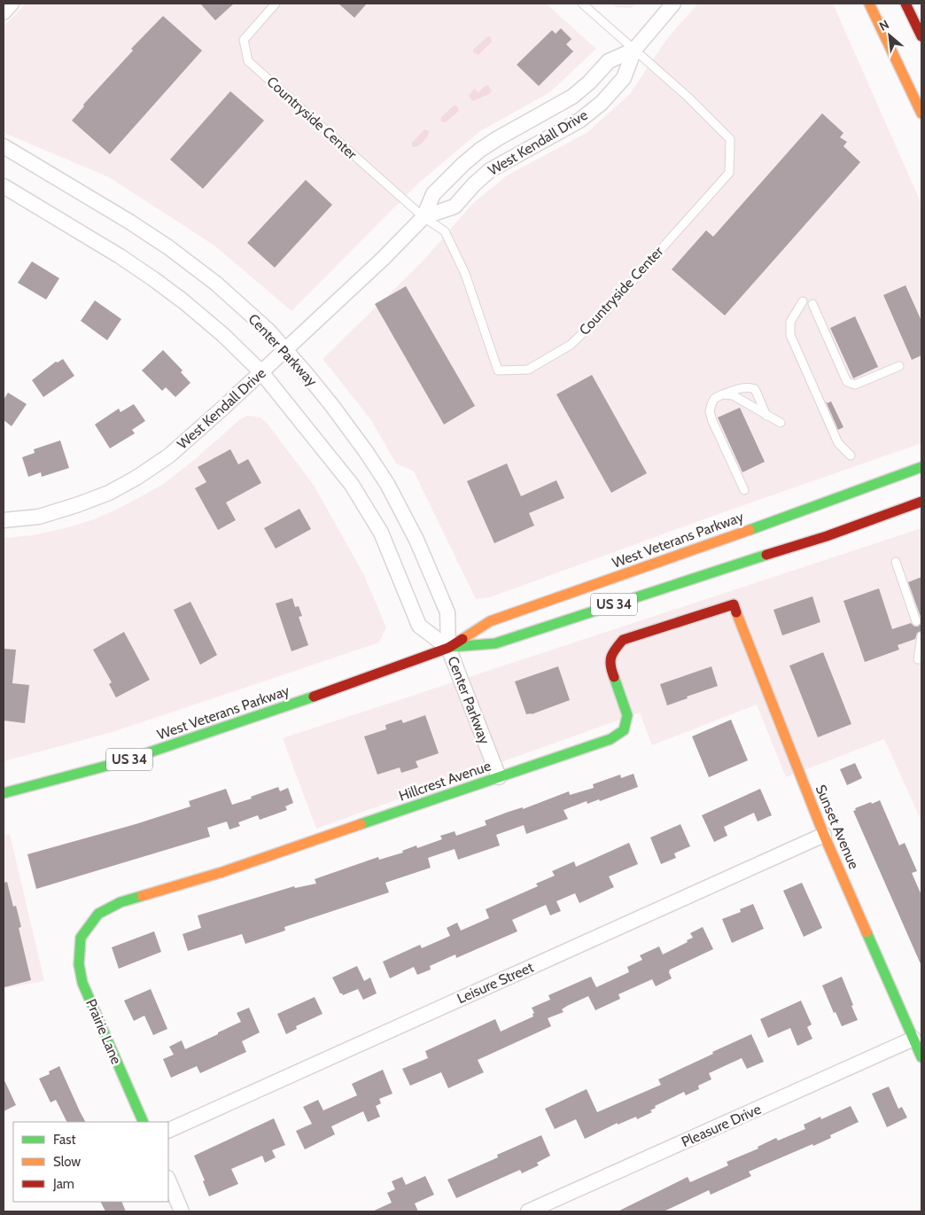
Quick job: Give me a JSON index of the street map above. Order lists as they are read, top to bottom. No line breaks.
{"streets":{"main road":["West Veterans Parkway","US 34","Hillcrest Avenue","Sunset Avenue","Prairie Lane"],"street":["West Kendall Drive","Center Parkway","Leisure Street","Pleasure Drive"],"lane":["Countryside Center"]},"crossings":[["Countryside Center","West Kendall Drive"],["West Kendall Drive","Center Parkway"],["Center Parkway","West Veterans Parkway"],["Center Parkway","Hillcrest Avenue"],["Hillcrest Avenue","Sunset Avenue"],["Hillcrest Avenue","Prairie Lane"],["Sunset Avenue","Leisure Street"],["Sunset Avenue","Pleasure Drive"]],"legend":["Fast","Slow","Jam"],"north":"top left"}
